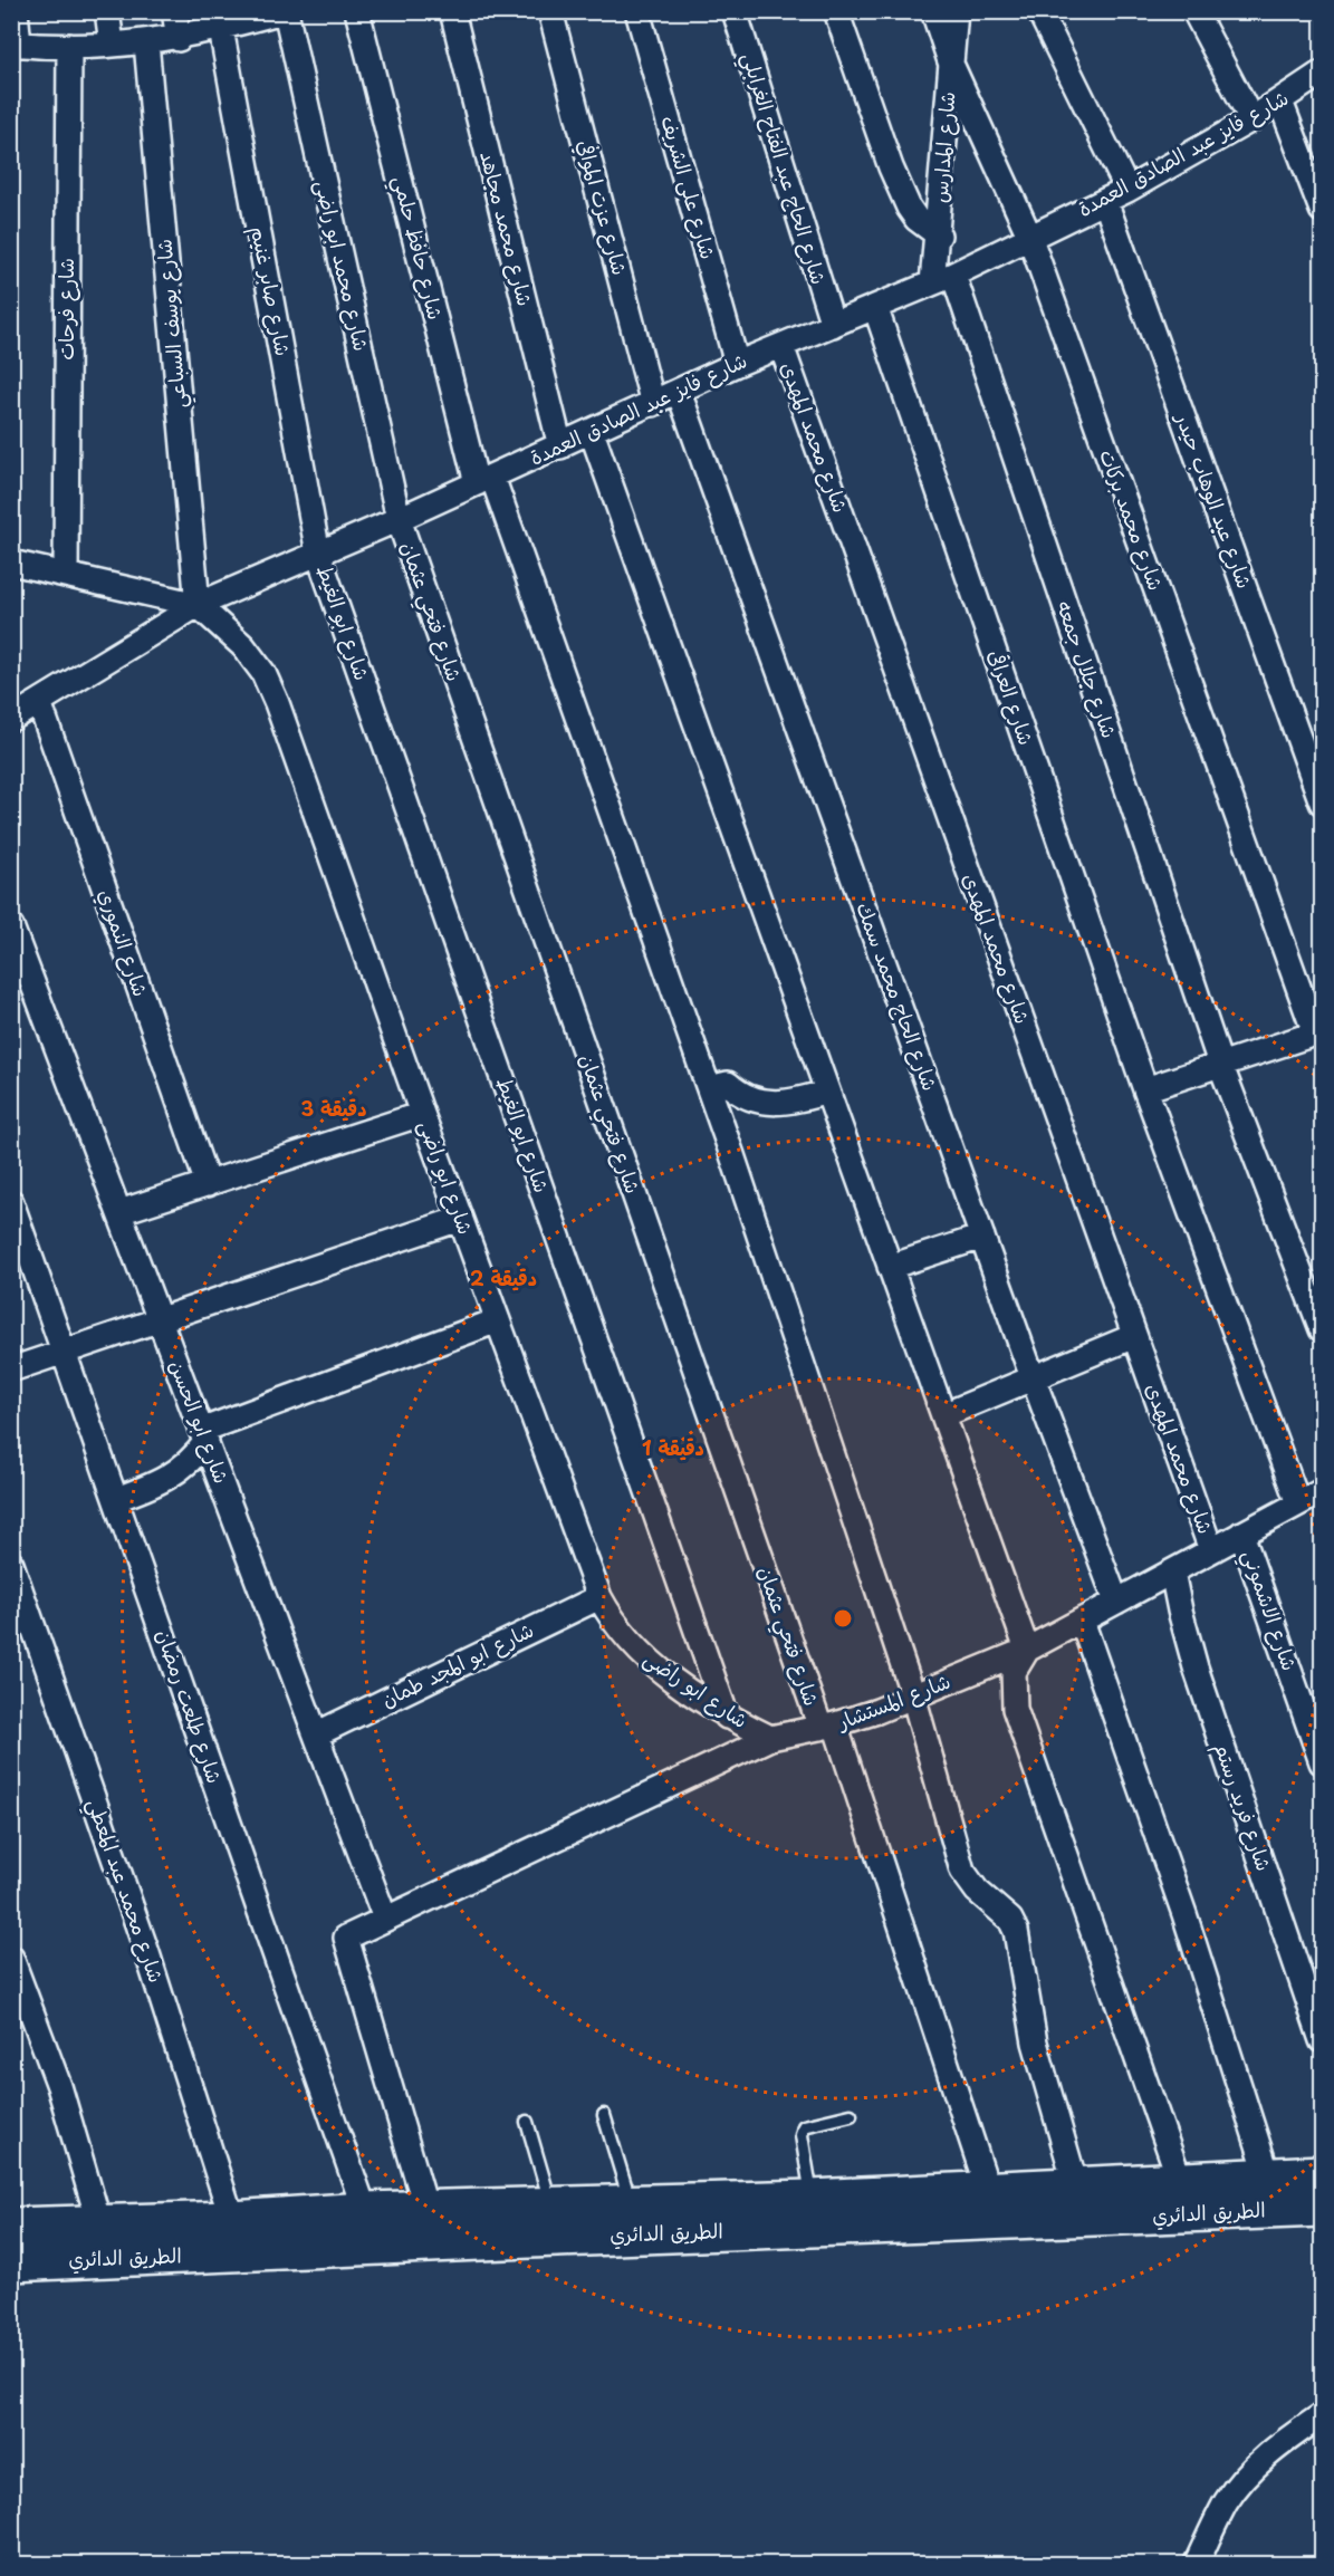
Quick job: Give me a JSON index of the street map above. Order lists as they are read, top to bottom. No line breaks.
{"streets":{"highway":["الطريق الدائري"],"street":["شارع المدارس","شارع فايز عبد الصادق العمدة","شارع الحاج عبد الفتاح الغرابلي","شارع على الشريف","شارع عزت الموافي","شارع محمد مجاهد","شارع حافظ حلمي","شارع محمد ابو راضى","شارع صابر غنيم","شارع فرحات","شارع يوسف السباعي","شارع محمد المهدى","شارع عبد الوهاب حيدر","شارع محمد بركات","شارع فتحي عثمان","شارع ابو الغيط","شارع جلال جمعه","شارع العراقى","شارع النموري","شارع الحاج محمد سمك","شارع ابو راضى","شارع ابو الحسن","شارع الاشموني","شارع ابو المجد طمان","شارع المستشار","شارع طلعت رمضان","شارع فريد رستم","شارع محمد عبد المعطي"]},"crossings":[["شارع المدارس","شارع فايز عبد الصادق العمدة"],["شارع المدارس","شارع محمد بركات"],["شارع المدارس","شارع جلال جمعه"],["شارع فايز عبد الصادق العمدة","شارع الحاج عبد الفتاح الغرابلي"],["شارع فايز عبد الصادق العمدة","شارع على الشريف"],["شارع فايز عبد الصادق العمدة","شارع عزت الموافي"],["شارع فايز عبد الصادق العمدة","شارع محمد مجاهد"],["شارع فايز عبد الصادق العمدة","شارع حافظ حلمي"],["شارع فايز عبد الصادق العمدة","شارع محمد ابو راضى"],["شارع فايز عبد الصادق العمدة","شارع صابر غنيم"],["شارع فايز عبد الصادق العمدة","شارع يوسف السباعي"],["شارع فايز عبد الصادق العمدة","شارع محمد المهدى"],["شارع فايز عبد الصادق العمدة","شارع عبد الوهاب حيدر"],["شارع فايز عبد الصادق العمدة","شارع محمد بركات"],["شارع فايز عبد الصادق العمدة","شارع فتحي عثمان"],["شارع فايز عبد الصادق العمدة","شارع ابو الغيط"],["شارع فايز عبد الصادق العمدة","شارع جلال جمعه"],["شارع فايز عبد الصادق العمدة","شارع العراقى"],["شارع فايز عبد الصادق العمدة","شارع النموري"],["شارع فايز عبد الصادق العمدة","شارع الحاج محمد سمك"],["شارع فايز عبد الصادق العمدة","شارع ابو راضى"],["شارع حافظ حلمي","شارع المستشار"],["شارع حافظ حلمي","الطريق الدائري"],["شارع محمد ابو راضى","شارع فتحي عثمان"],["شارع صابر غنيم","شارع ابو الغيط"],["شارع يوسف السباعي","شارع ابو راضى"],["شارع محمد المهدى","شارع المستشار"],["شارع فتحي عثمان","شارع المستشار"],["شارع فتحي عثمان","الطريق الدائري"],["شارع ابو الغيط","شارع ابو راضى"],["شارع العراقى","شارع المستشار"],["شارع الحاج محمد سمك","شارع المستشار"],["شارع ابو راضى","شارع ابو المجد طمان"],["شارع ابو راضى","شارع المستشار"],["شارع ابو الحسن","شارع ابو المجد طمان"],["شارع ابو الحسن","شارع المستشار"],["شارع الاشموني","شارع المستشار"],["شارع المستشار","شارع فريد رستم"],["شارع المستشار","الطريق الدائري"],["شارع طلعت رمضان","الطريق الدائري"],["شارع محمد عبد المعطي","الطريق الدائري"]],"rings":["3 دقيقة","2 دقيقة","1 دقيقة"]}
